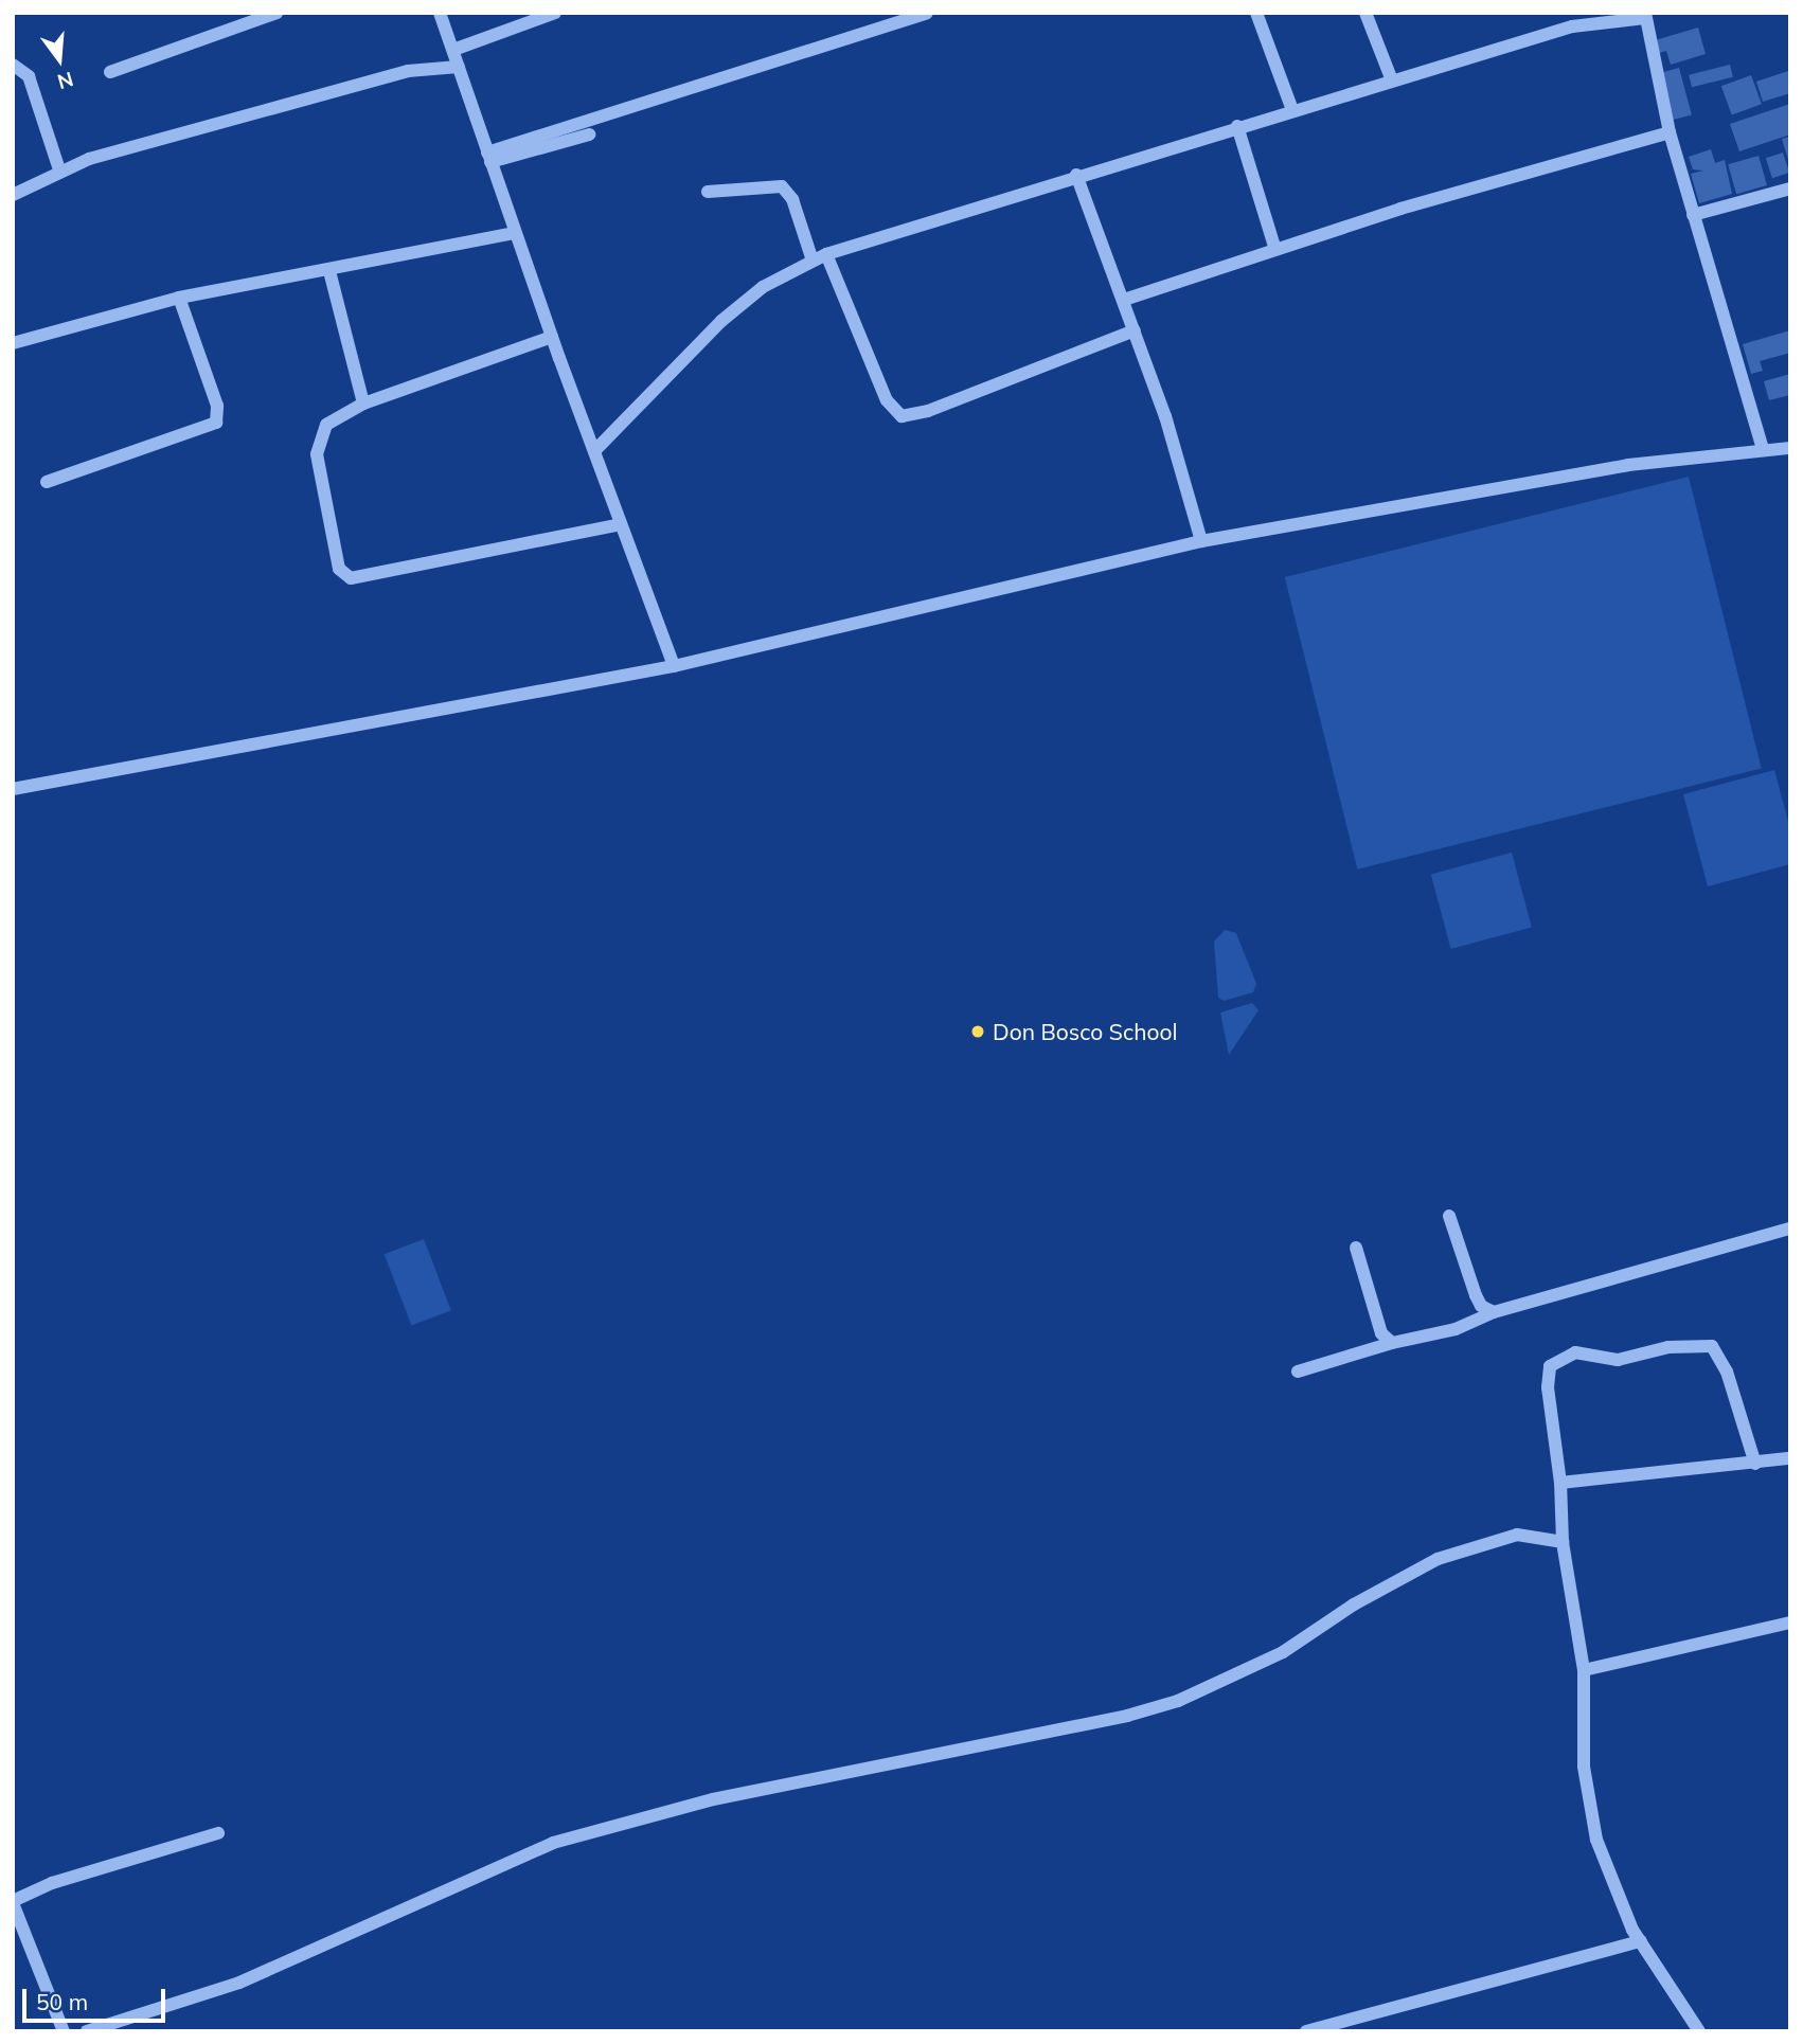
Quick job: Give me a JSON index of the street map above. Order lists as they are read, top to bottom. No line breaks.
{"places":["Don Bosco School"],"scale_bar":"50 m","north":"bottom"}
